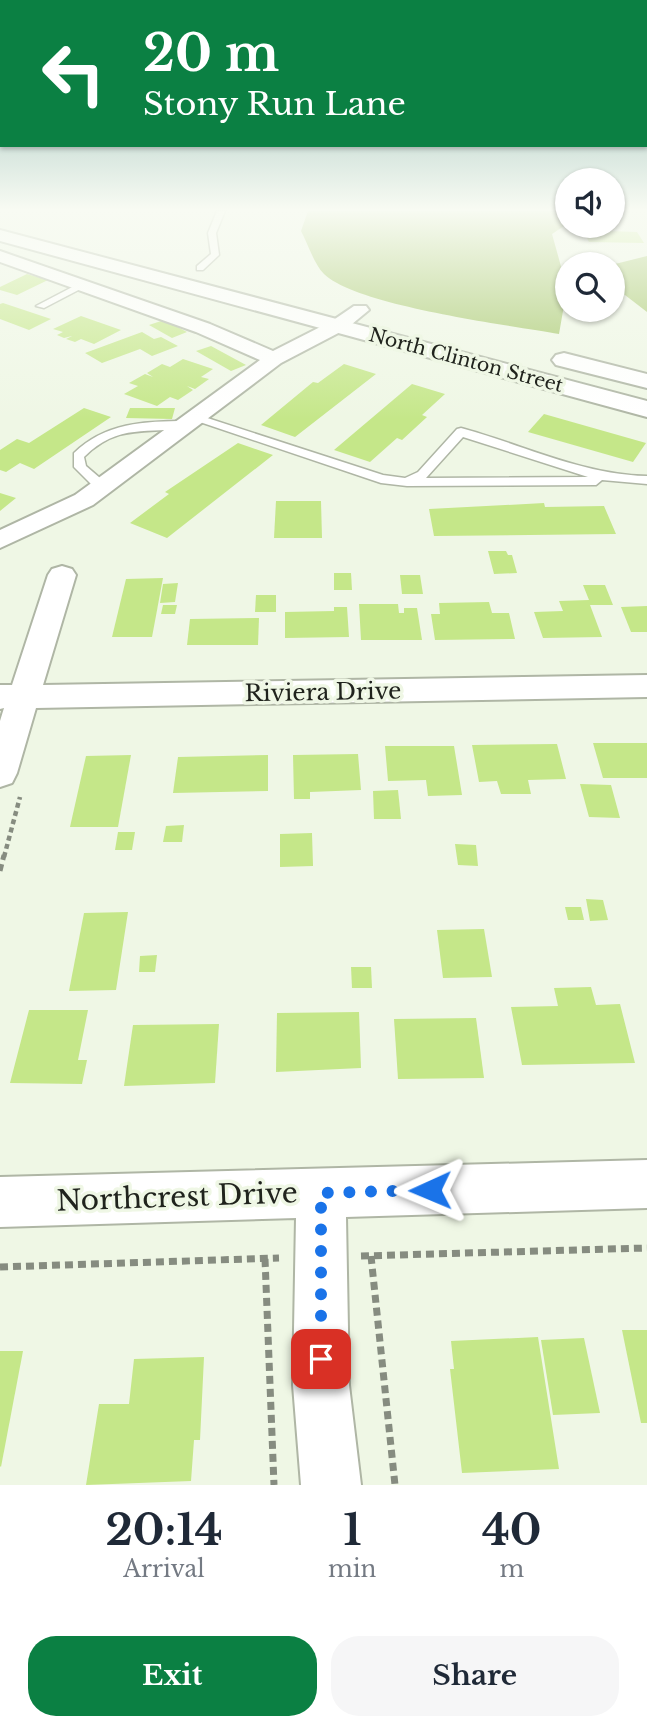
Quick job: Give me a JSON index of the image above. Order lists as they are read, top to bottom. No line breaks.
{"streets":{"main road":["North Clinton Street"],"street":["Riviera Drive","Northcrest Drive"]},"page":{"turn":["20 m","Stony Run Lane"],"eta":["20:14","Arrival","1","min","40","m"],"buttons":["Exit","Share"]}}
